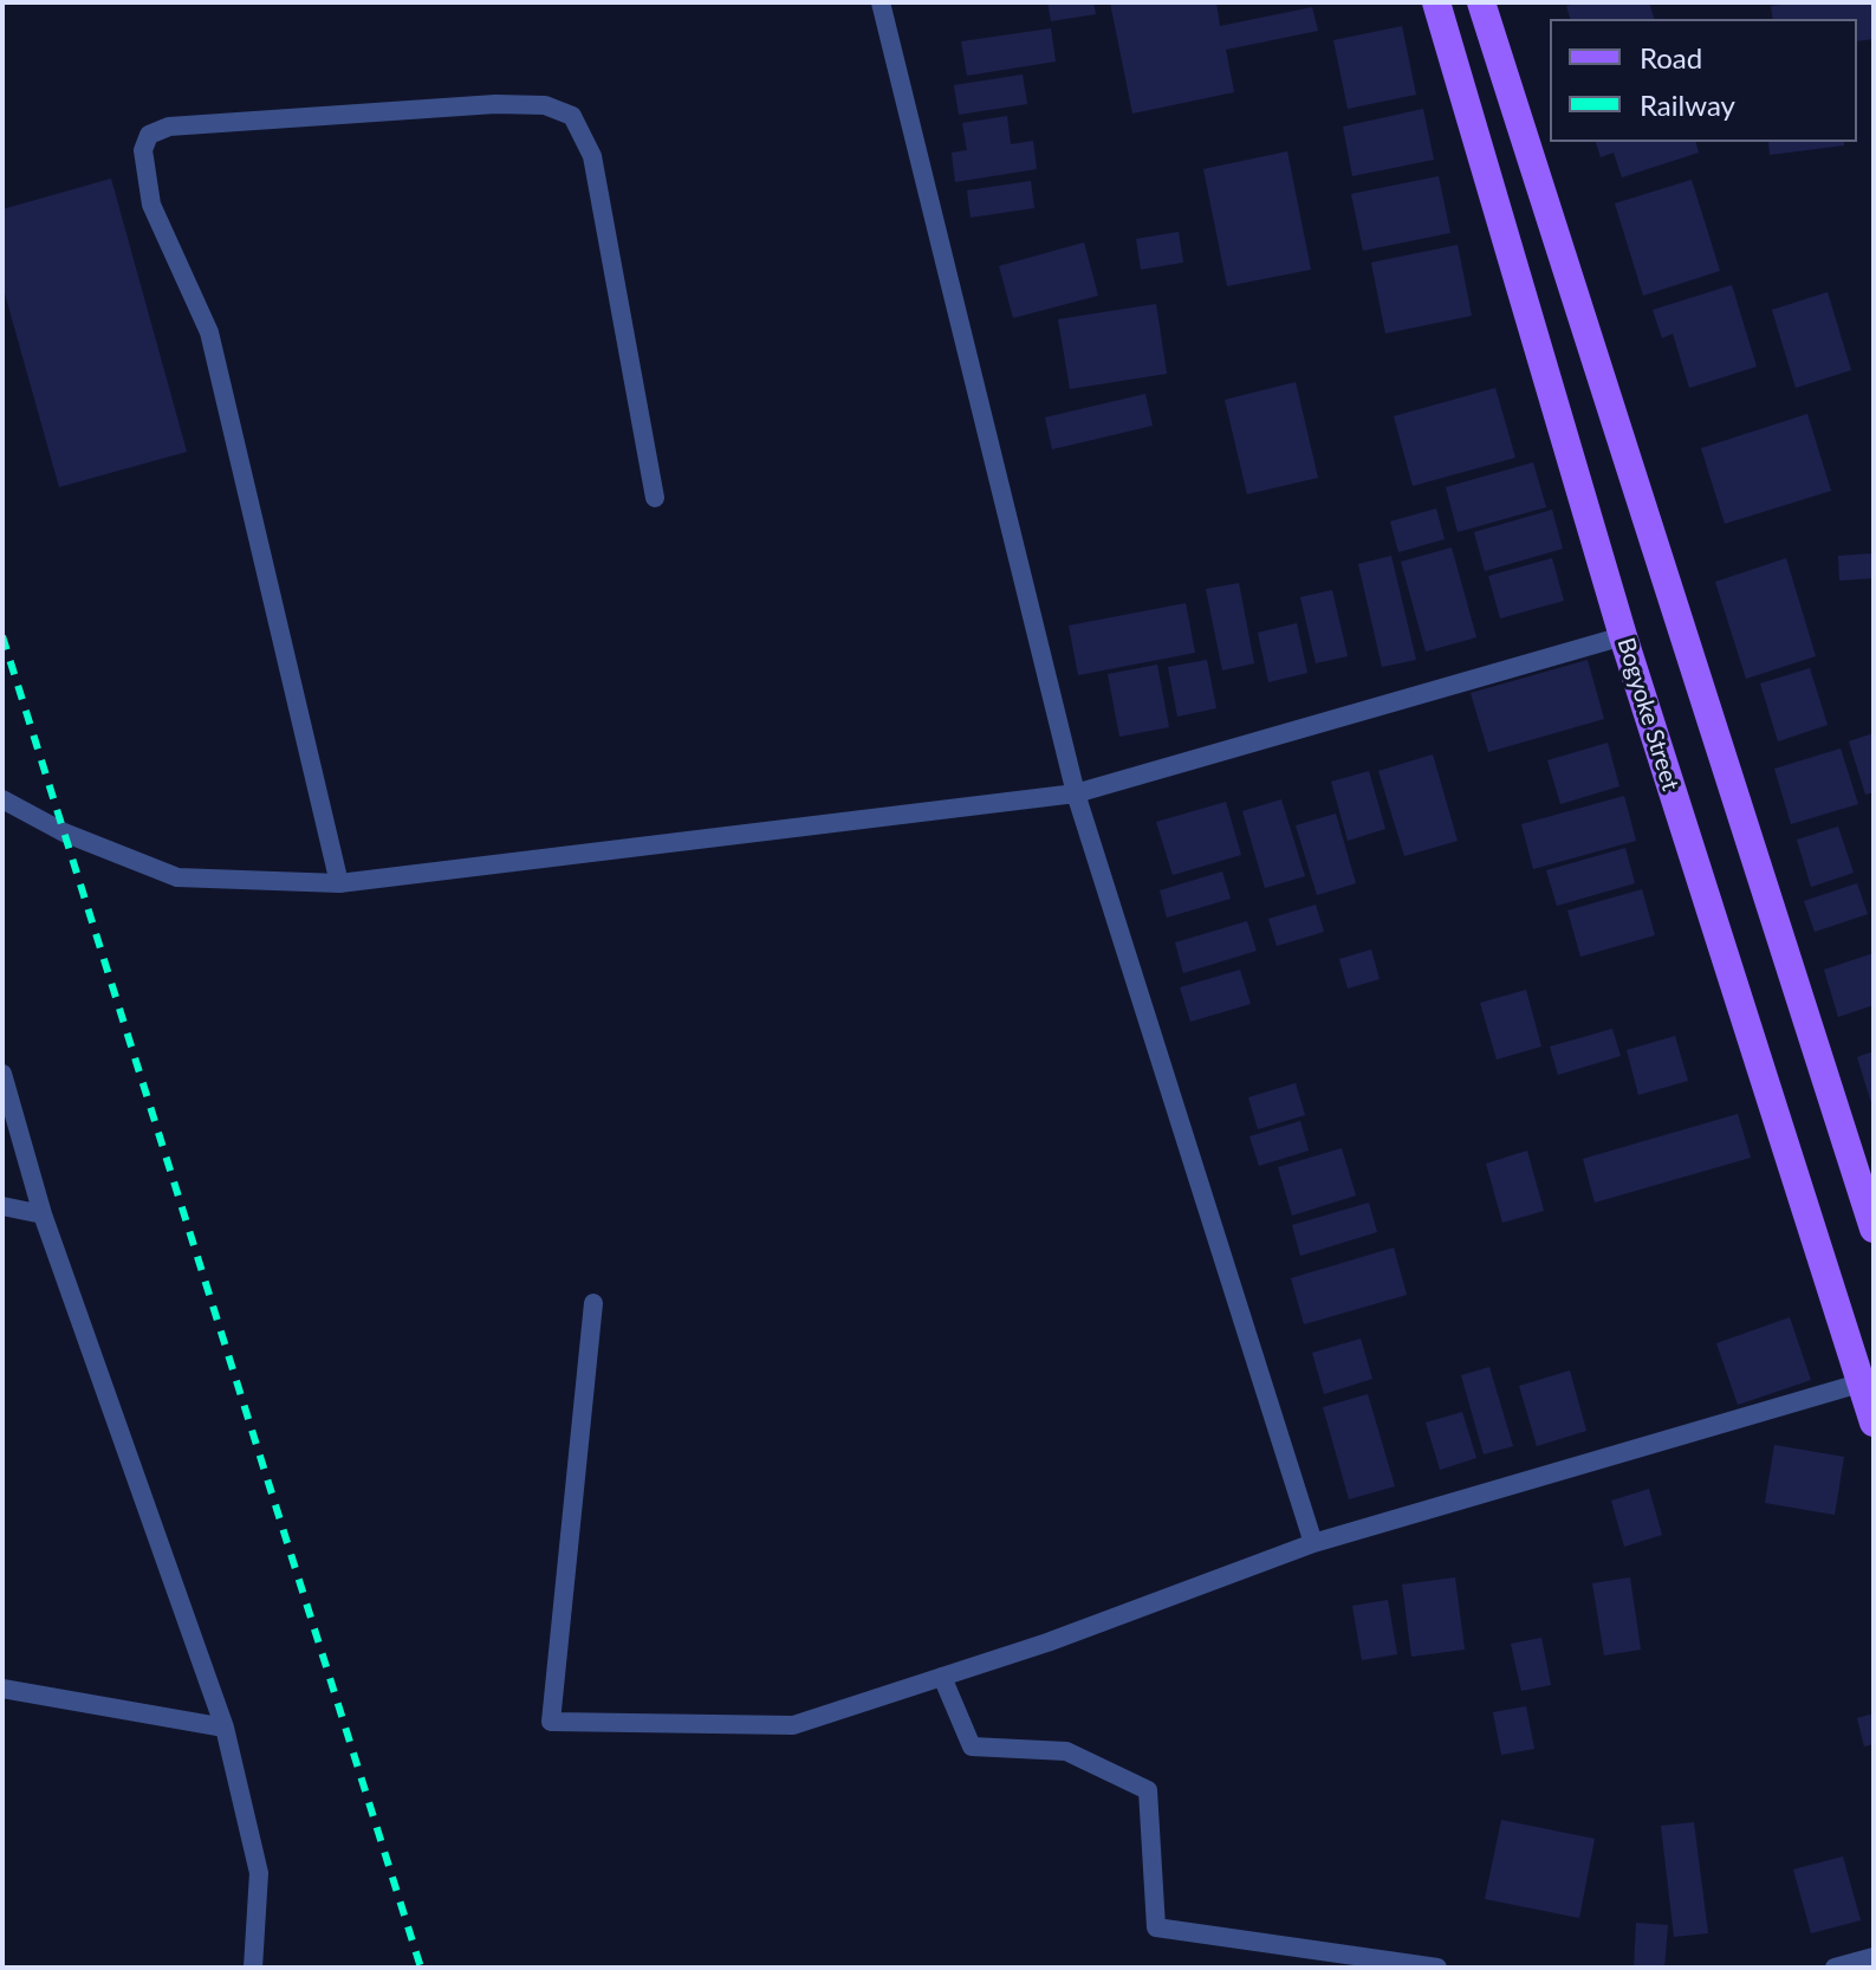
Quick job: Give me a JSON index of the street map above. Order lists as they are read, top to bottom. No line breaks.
{"streets":{"main road":["Bogyoke Street"]},"legend":["Road","Railway"]}
